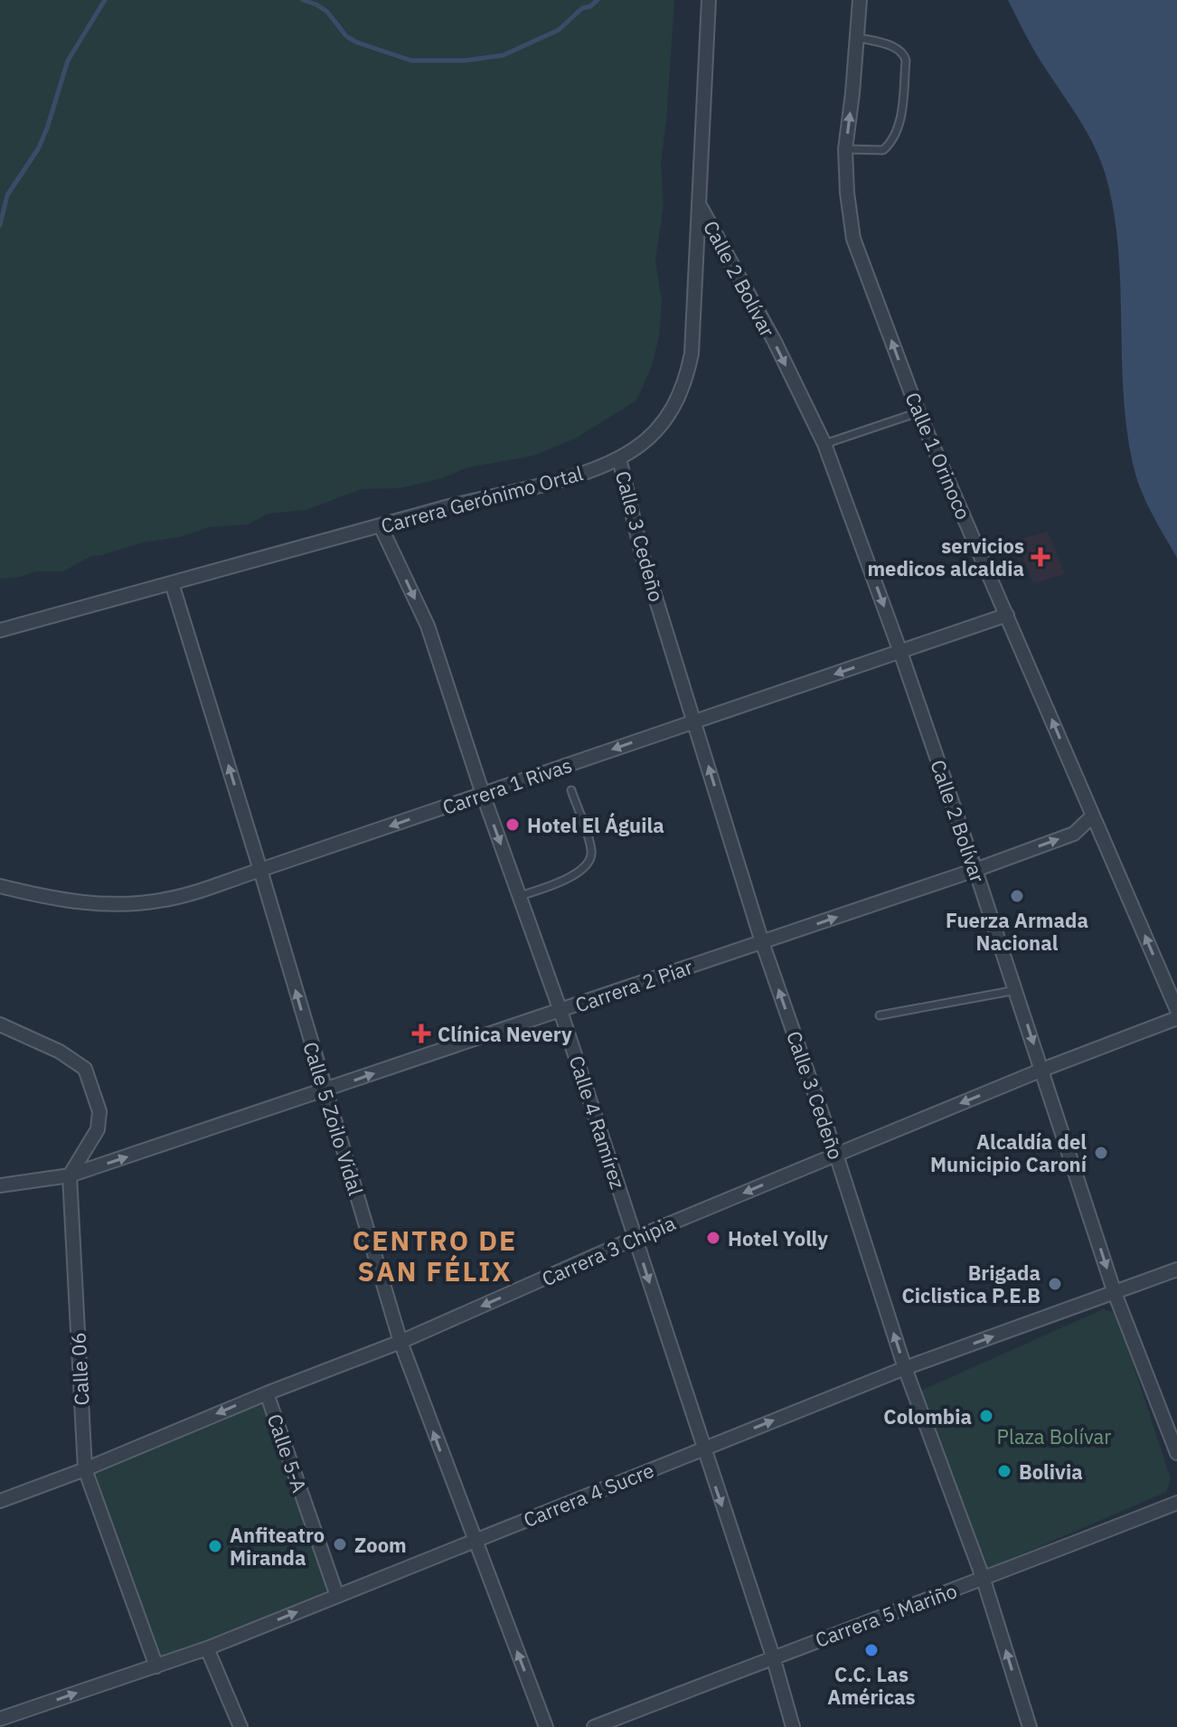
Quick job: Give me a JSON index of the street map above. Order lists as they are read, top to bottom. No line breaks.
{"streets":{"street":["Calle 2 Bolívar","Calle 1 Orinoco","Carrera Gerónimo Ortal","Calle 3 Cedeño","Carrera 1 Rivas","Carrera 2 Piar","Calle 5 Zoilo Vidal","Calle 4 Ramírez","Carrera 3 Chipia","Calle 06","Calle 5-A","Carrera 4 Sucre","Carrera 5 Mariño"]},"crossings":[["Calle 2 Bolívar","Carrera Gerónimo Ortal"],["Calle 2 Bolívar","Carrera 1 Rivas"],["Calle 2 Bolívar","Carrera 2 Piar"],["Calle 2 Bolívar","Carrera 3 Chipia"],["Calle 2 Bolívar","Carrera 4 Sucre"],["Calle 1 Orinoco","Carrera 1 Rivas"],["Calle 1 Orinoco","Carrera 2 Piar"],["Carrera Gerónimo Ortal","Calle 3 Cedeño"],["Carrera Gerónimo Ortal","Calle 5 Zoilo Vidal"],["Carrera Gerónimo Ortal","Calle 4 Ramírez"],["Calle 3 Cedeño","Carrera 1 Rivas"],["Calle 3 Cedeño","Carrera 2 Piar"],["Calle 3 Cedeño","Carrera 3 Chipia"],["Calle 3 Cedeño","Carrera 4 Sucre"],["Calle 3 Cedeño","Carrera 5 Mariño"],["Carrera 1 Rivas","Calle 5 Zoilo Vidal"],["Carrera 1 Rivas","Calle 4 Ramírez"],["Carrera 2 Piar","Calle 5 Zoilo Vidal"],["Carrera 2 Piar","Calle 4 Ramírez"],["Carrera 2 Piar","Calle 06"],["Calle 5 Zoilo Vidal","Carrera 3 Chipia"],["Calle 5 Zoilo Vidal","Carrera 4 Sucre"],["Calle 4 Ramírez","Carrera 3 Chipia"],["Calle 4 Ramírez","Carrera 4 Sucre"],["Calle 4 Ramírez","Carrera 5 Mariño"],["Carrera 3 Chipia","Calle 06"],["Carrera 3 Chipia","Calle 5-A"],["Calle 06","Carrera 4 Sucre"],["Calle 5-A","Carrera 4 Sucre"]],"one_way":["Calle 2 Bolívar","Calle 1 Orinoco","Calle 3 Cedeño","Carrera 1 Rivas","Carrera 2 Piar","Calle 5 Zoilo Vidal","Calle 4 Ramírez","Carrera 3 Chipia","Carrera 4 Sucre"],"districts":["CENTRO DE SAN FÉLIX"],"parks":["Plaza Bolívar"],"places":{"health":["servicios medicos alcaldia","Clínica Nevery"],"other":["Hotel El Águila","Fuerza Armada Nacional","Alcaldía del Municipio Caroní","Hotel Yolly","Brigada Ciclistica P.E.B","Colombia","Bolivia","Zoom","Anfiteatro Miranda","C.C. Las Américas"]}}
